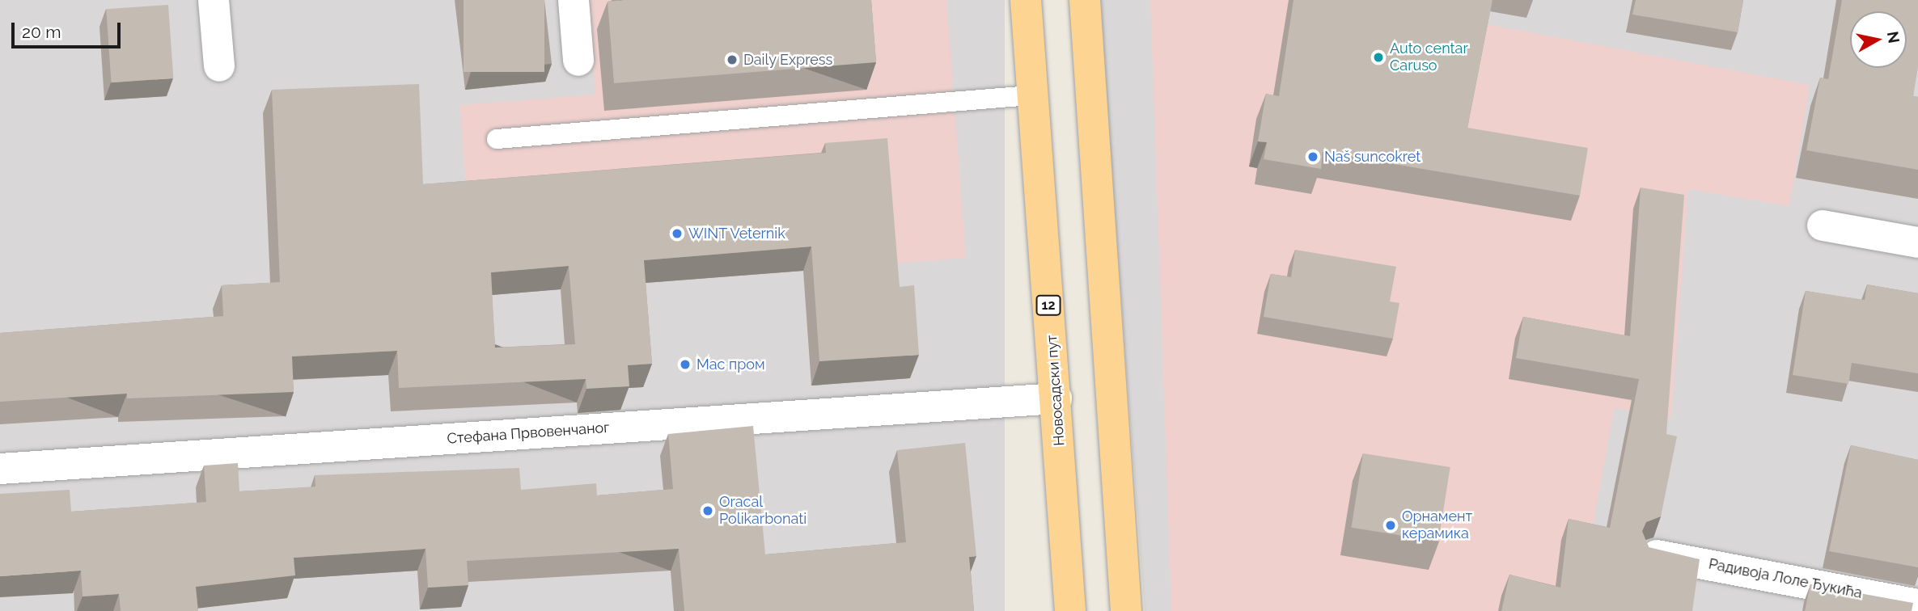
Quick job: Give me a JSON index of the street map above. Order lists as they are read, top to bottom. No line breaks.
{"streets":{"main road":["12","Новосадски пут"],"street":["Стефана Првовенчаног","Радивоја Лоле Ђукића"]},"crossings":[["Новосадски пут","Стефана Првовенчаног"]],"places":["Auto centar Caruso","Daily Express","Naš suncokret","WINT Veternik","Мас пром","Oracal Polikarbonati","Орнамент керамика"],"scale_bar":"20 m","north":"right"}
